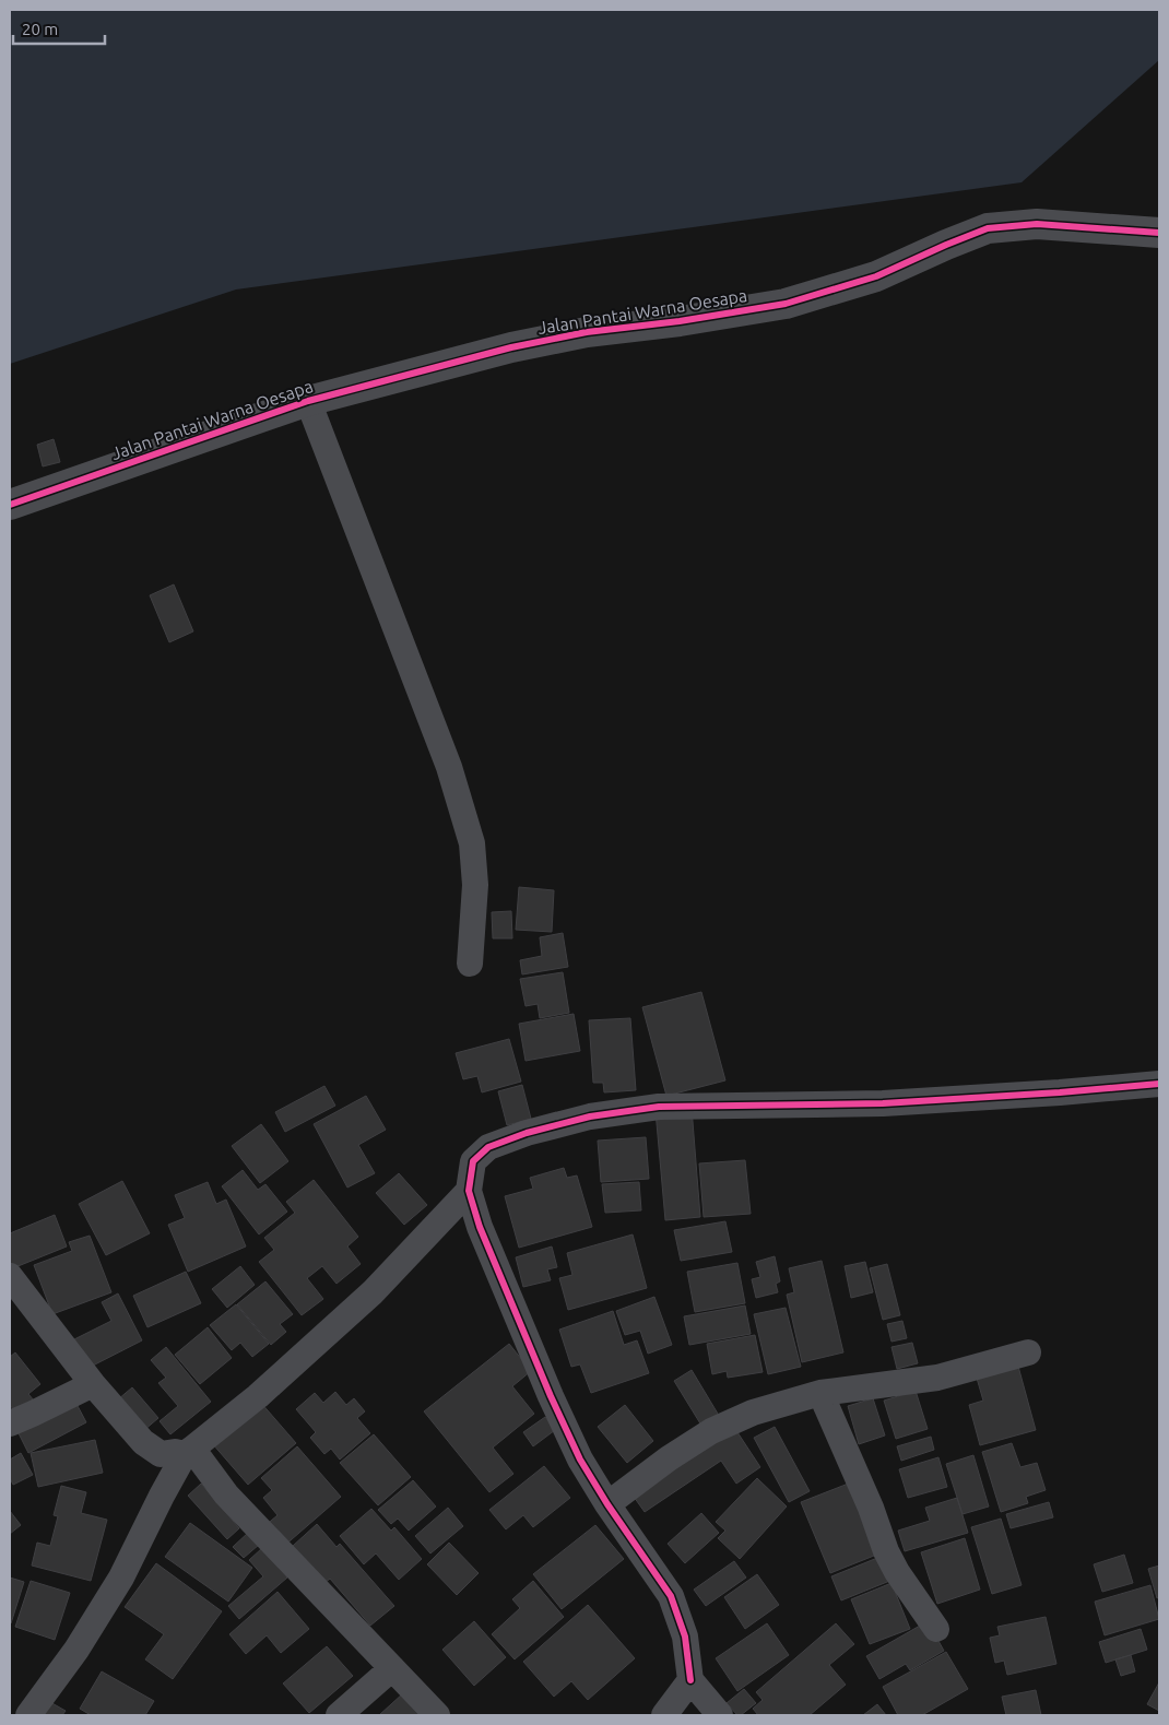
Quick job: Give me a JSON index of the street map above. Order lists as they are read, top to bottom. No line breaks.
{"streets":{"street":["Jalan Pantai Warna Oesapa"]},"scale_bar":"20 m"}
